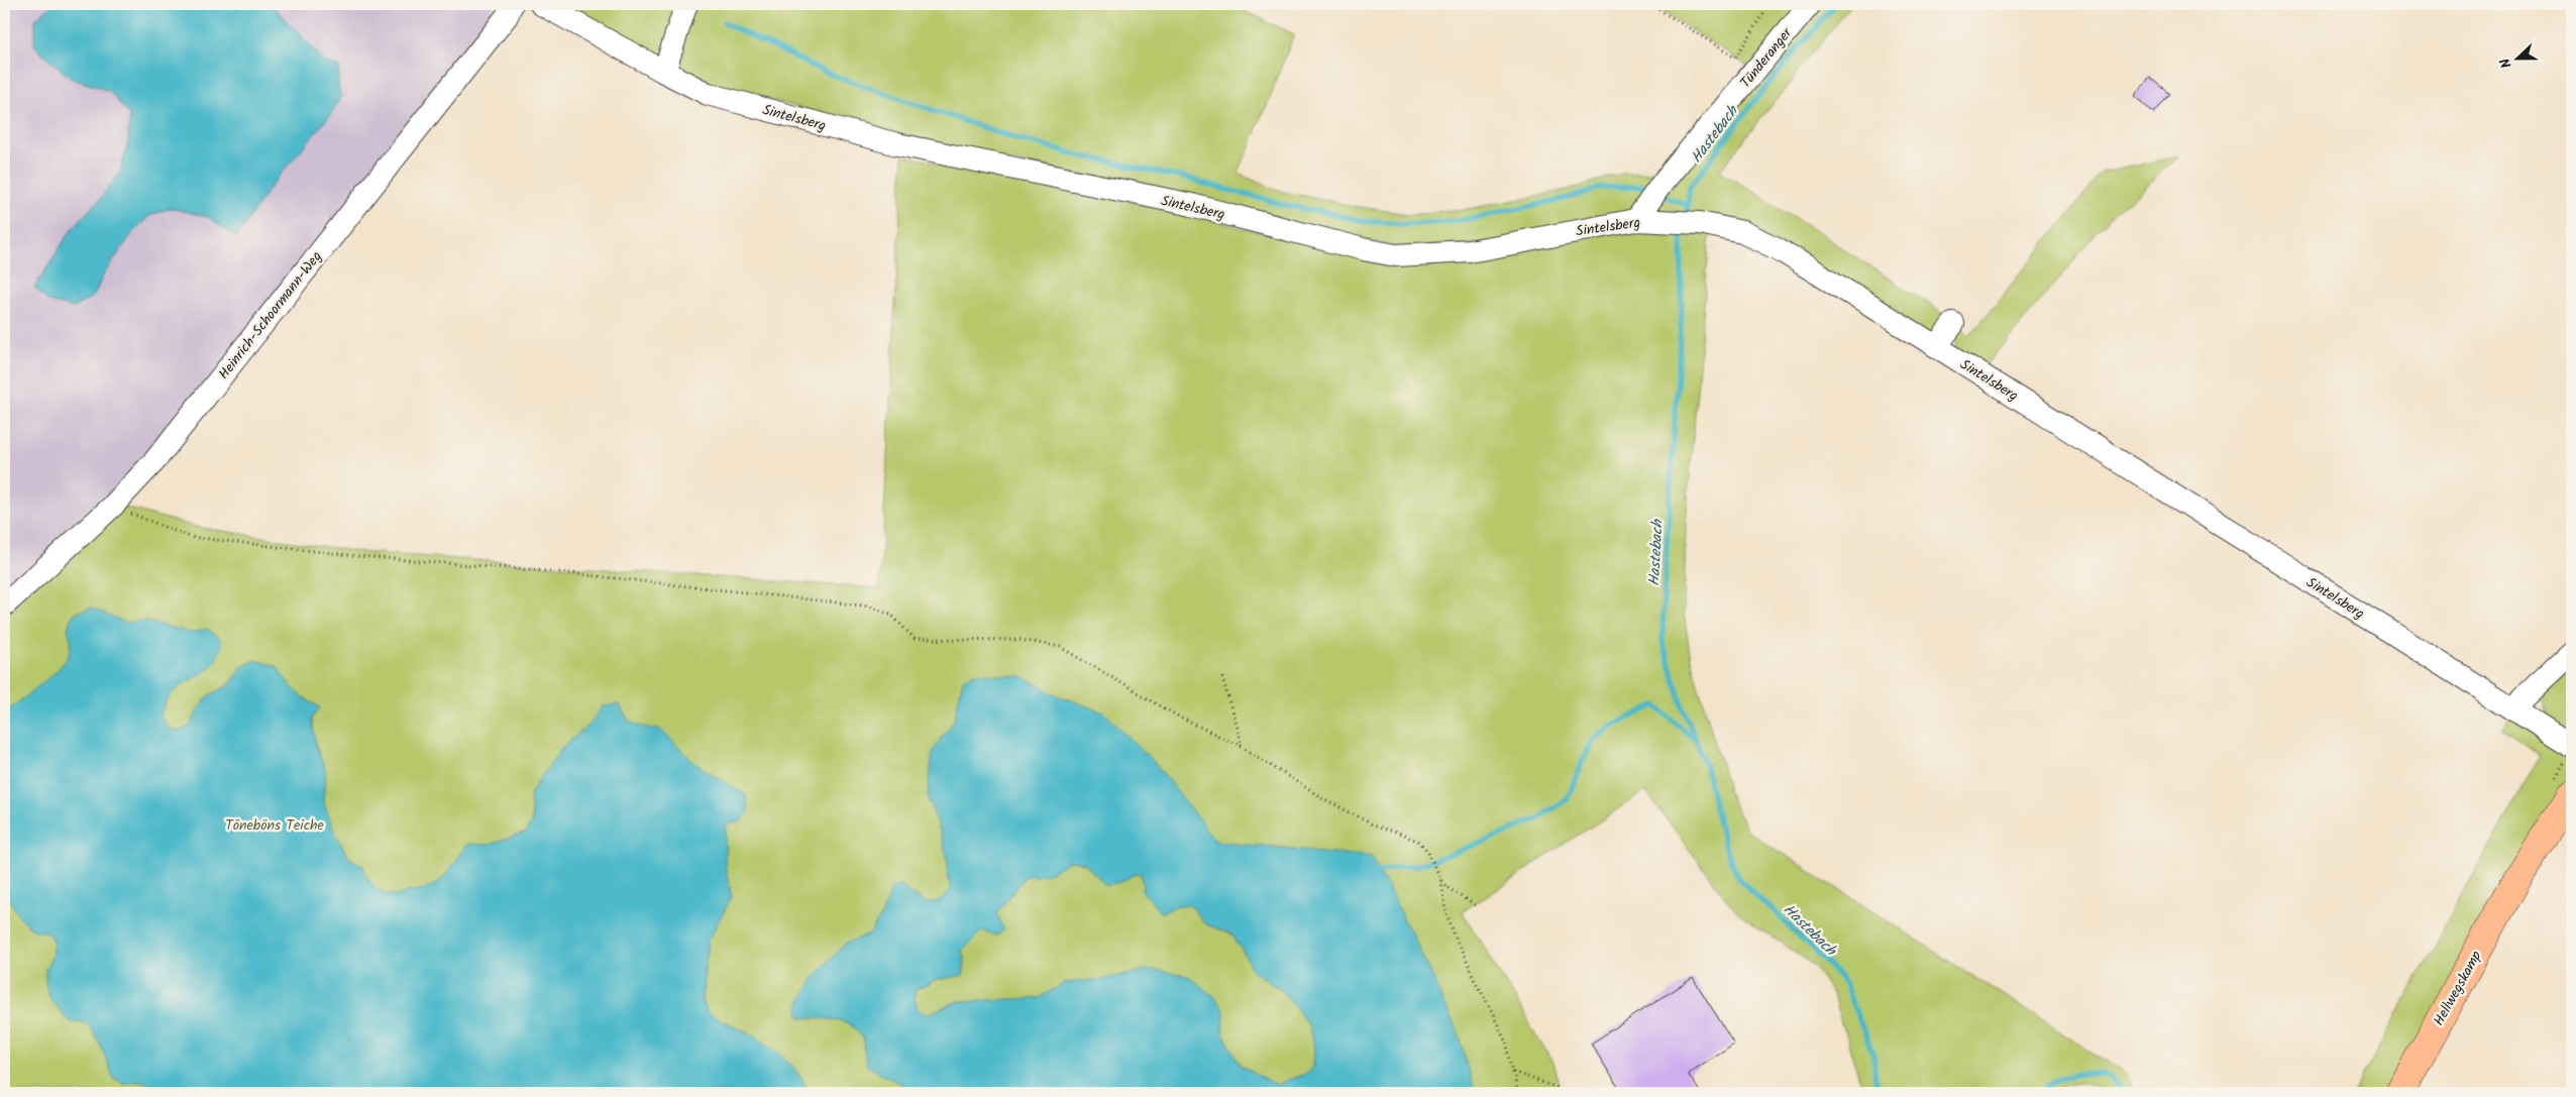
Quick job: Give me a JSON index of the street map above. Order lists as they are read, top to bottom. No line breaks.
{"streets":{"main road":["Hellwegskamp"],"street":["Tünderanger","Sintelsberg","Heinrich-Schoormann-Weg"]},"crossings":[["Tünderanger","Sintelsberg"]],"water":["Hastebach"],"parks":["Töneböns Teiche"],"north":"left"}
